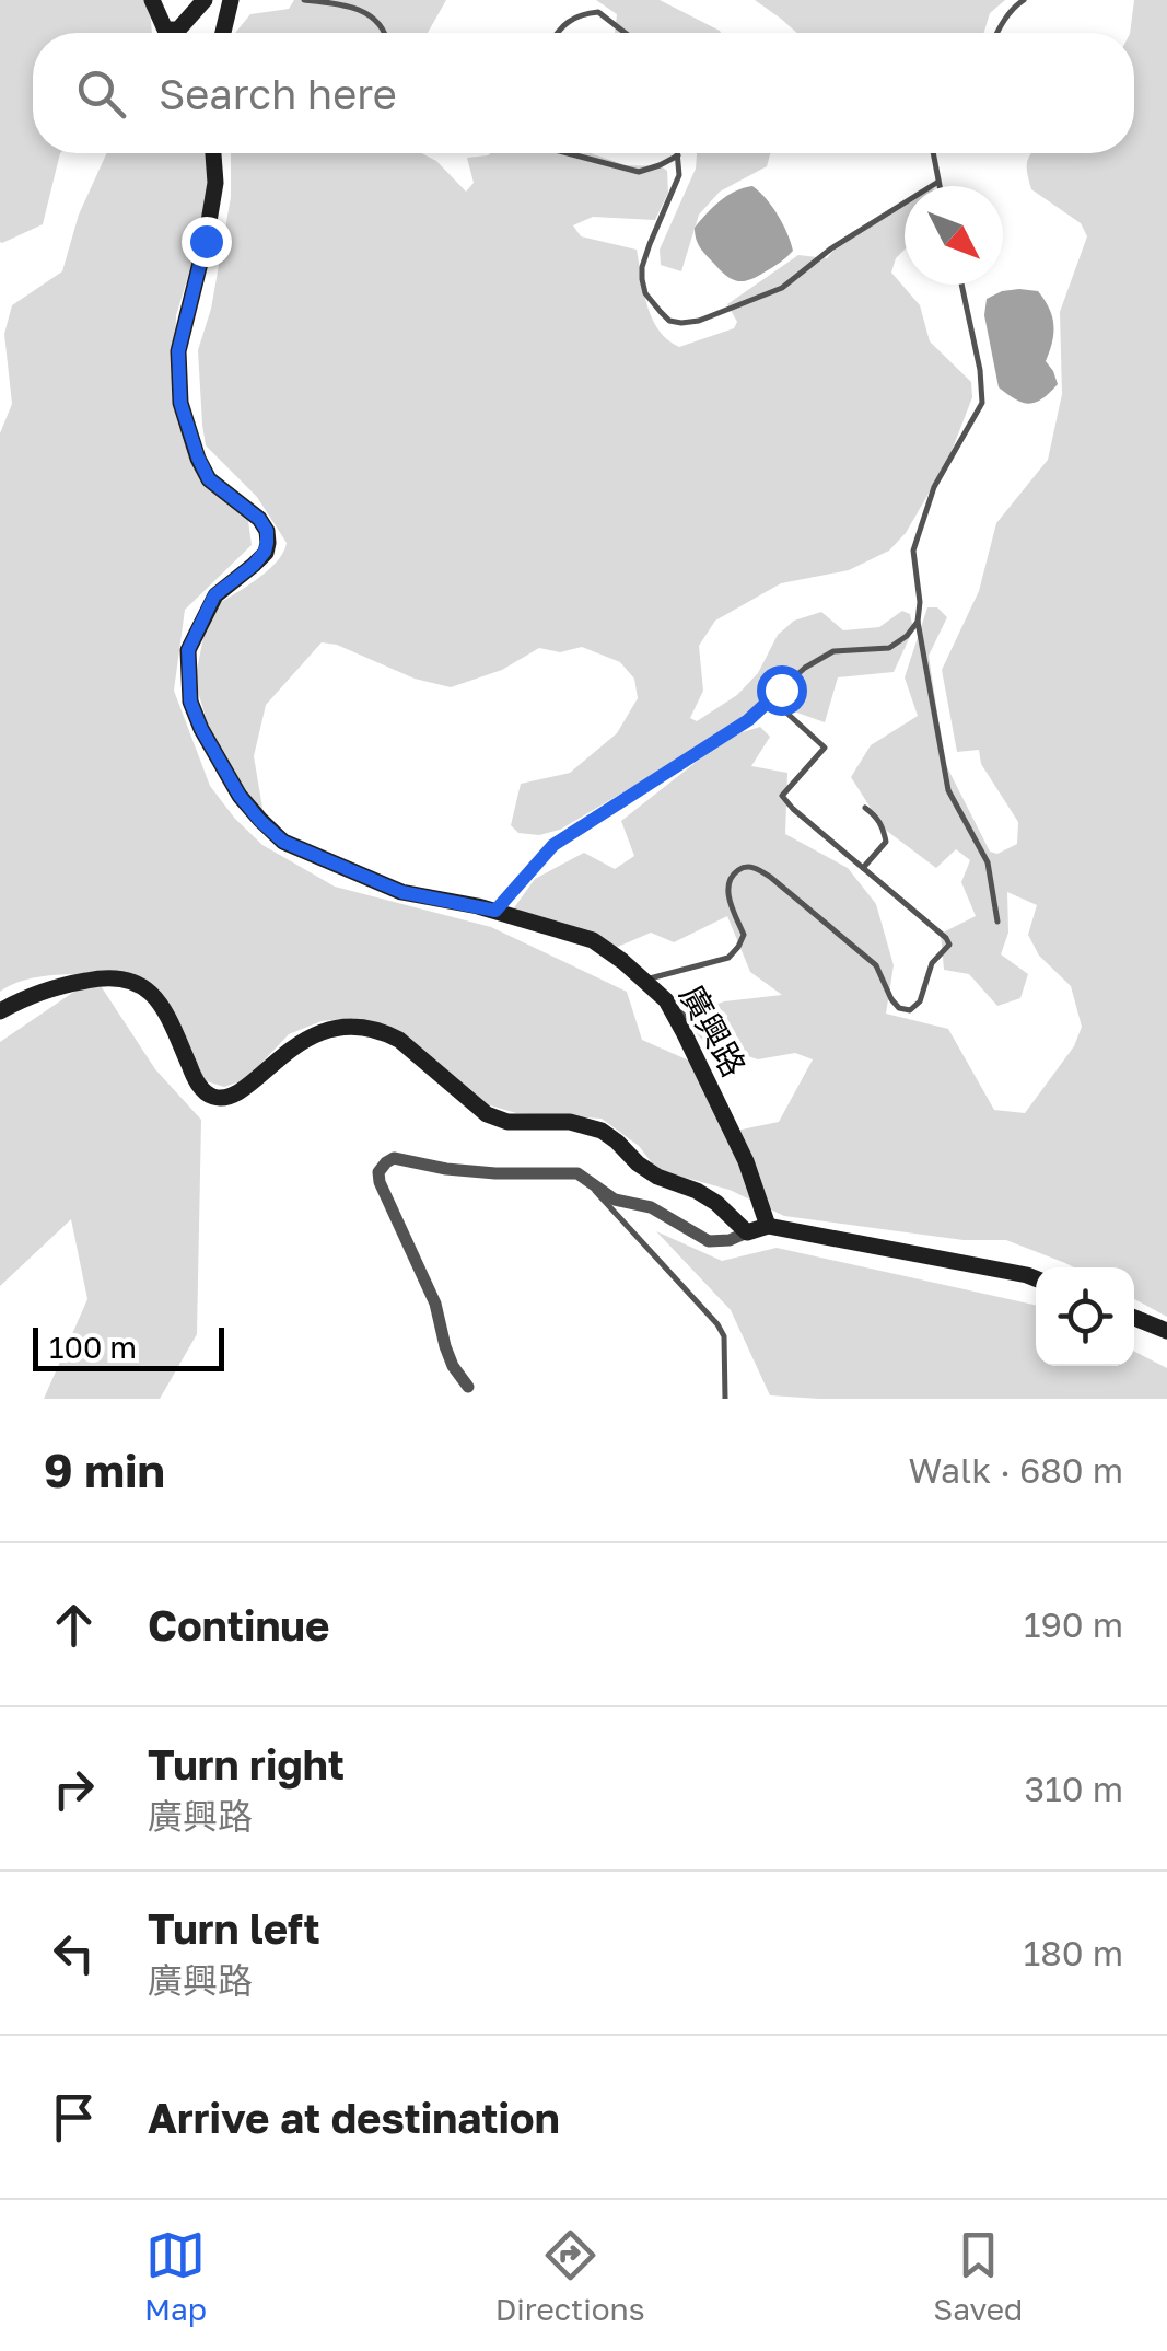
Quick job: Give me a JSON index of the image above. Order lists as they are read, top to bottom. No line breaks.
{"streets":{"street":["廣興路"]},"scale_bar":"100 m","north":"bottom right","page":{"search":"Search here","scale":"100 m","heading":["9 min","Walk · 680 m"],"list":[["Continue","190 m"],["Turn right","廣興路","310 m"],["Turn left","廣興路","180 m"],"Arrive at destination"],"nav":["Map","Directions","Saved"]}}
